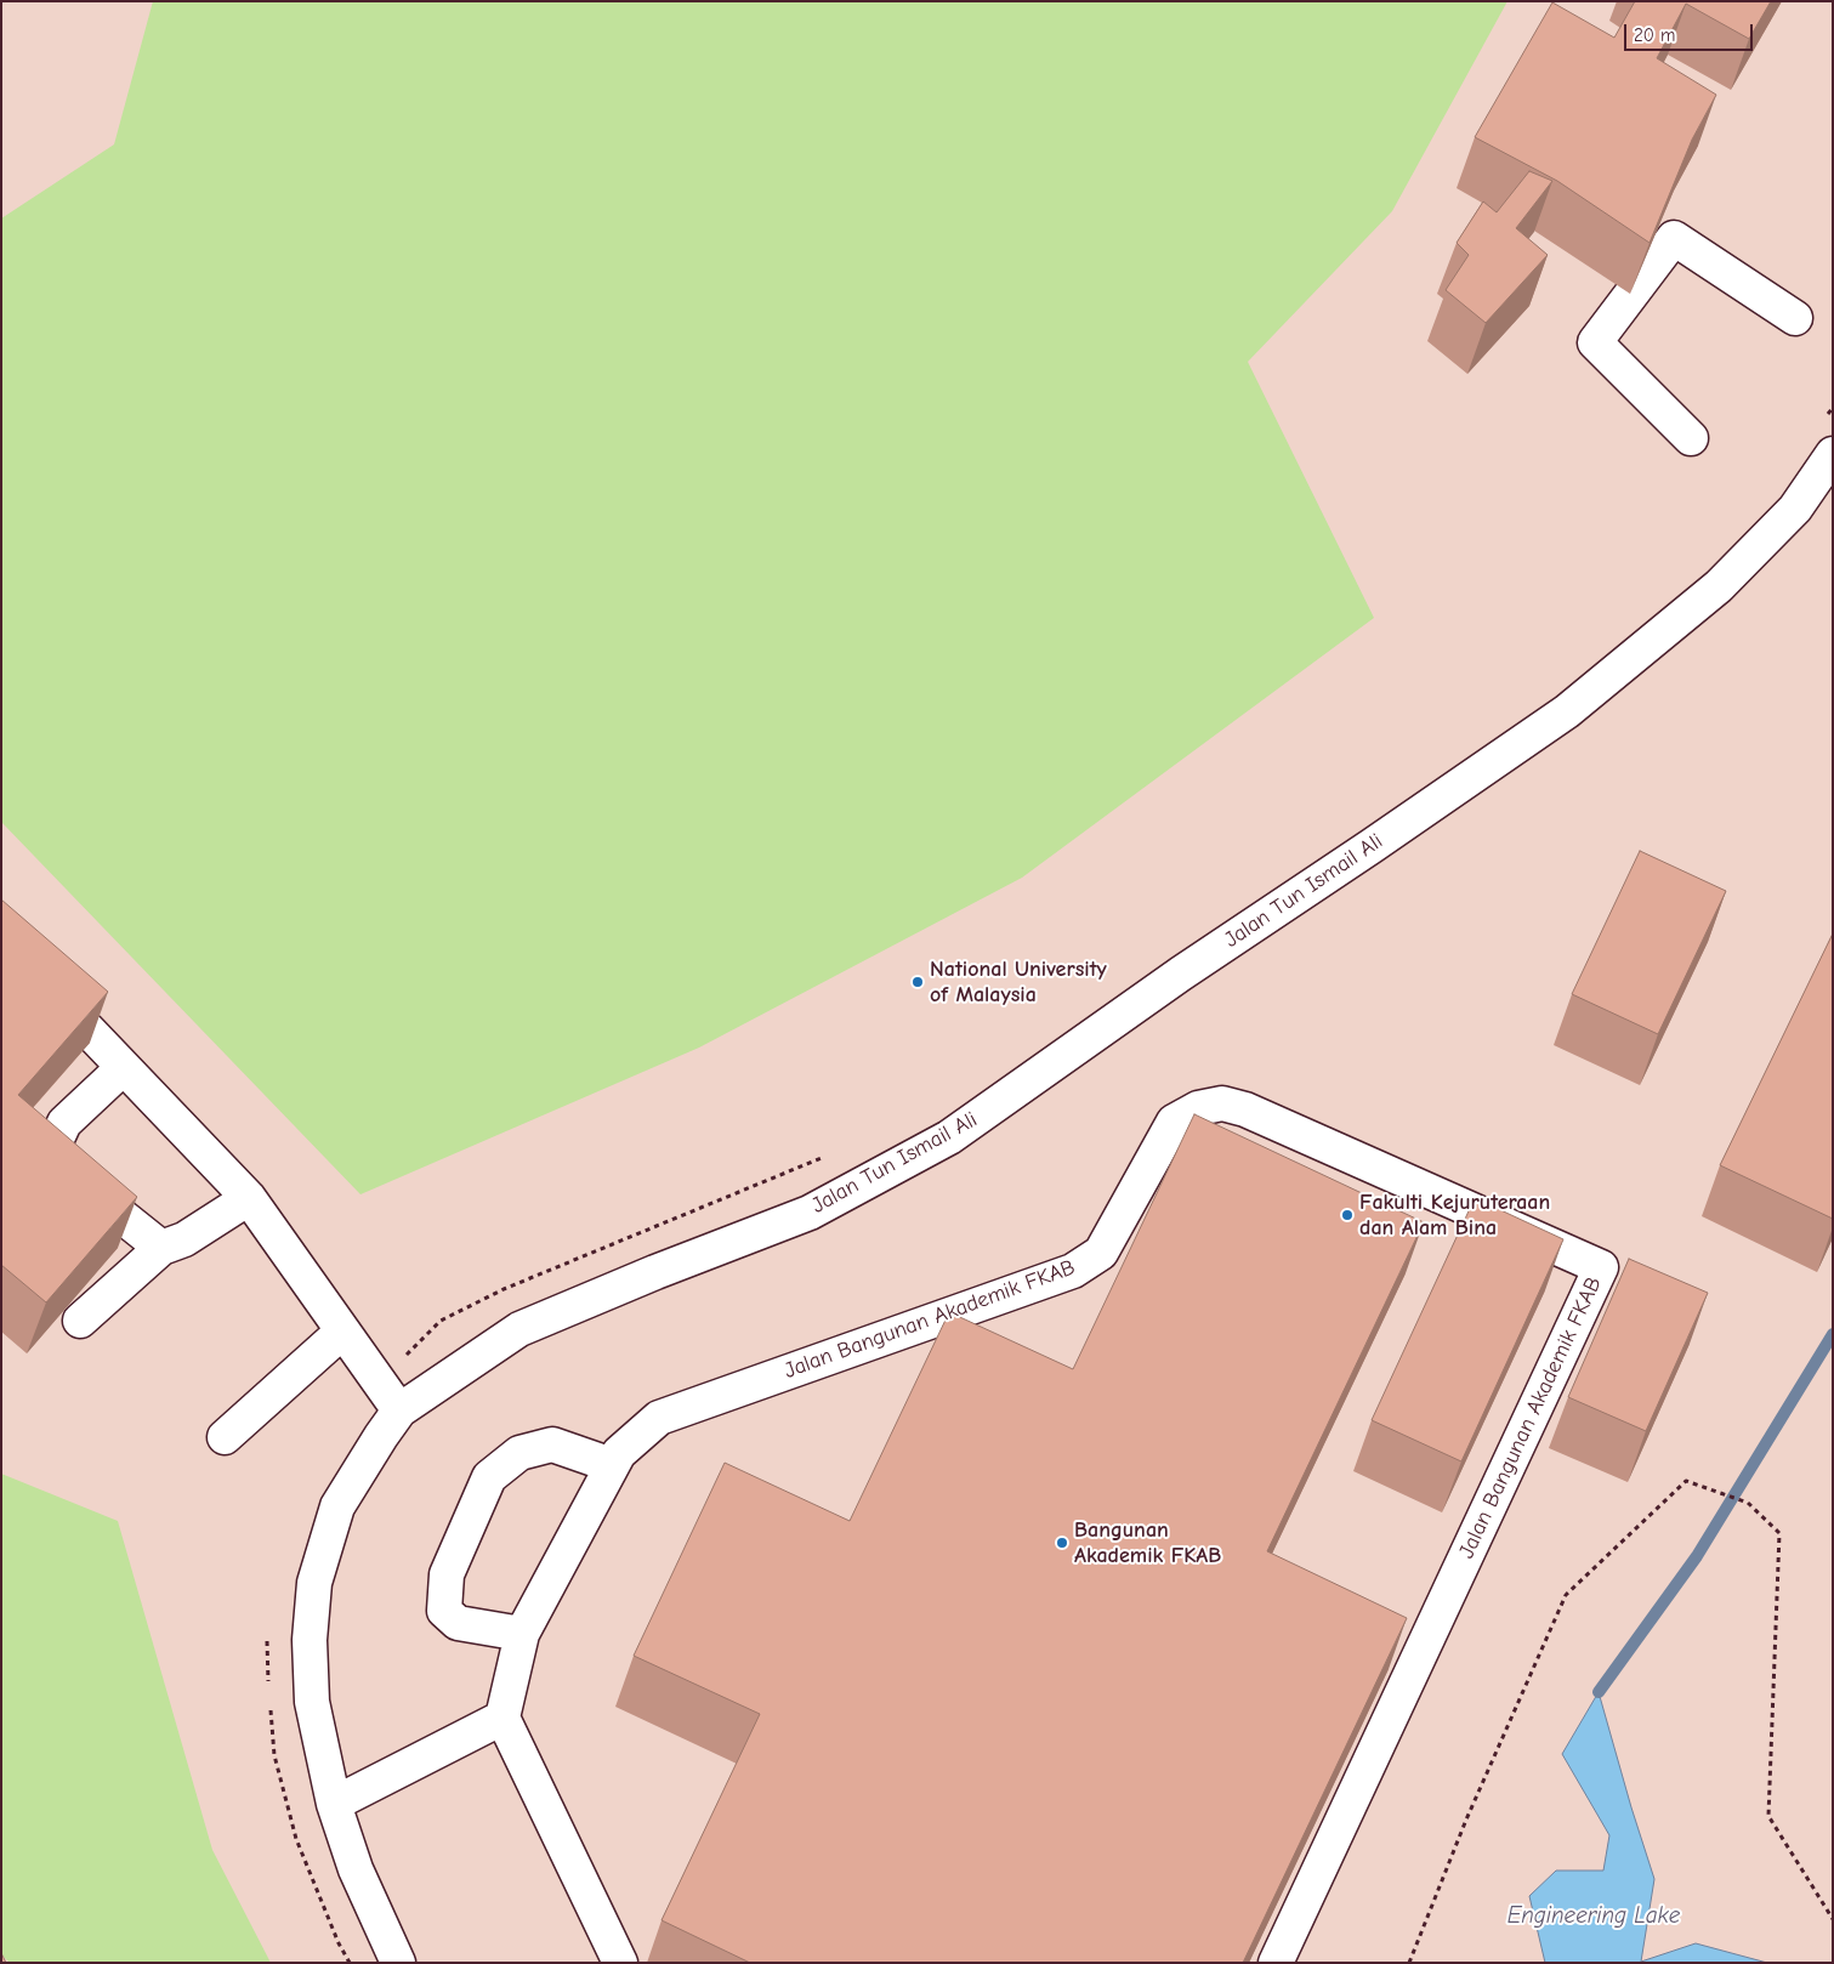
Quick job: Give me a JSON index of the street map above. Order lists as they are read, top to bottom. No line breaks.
{"streets":{"street":["Jalan Tun Ismail Ali","Jalan Bangunan Akademik FKAB"]},"water":["Engineering Lake"],"places":["National University of Malaysia","Fakulti Kejuruteraan dan Alam Bina","Bangunan Akademik FKAB"],"scale_bar":"20 m"}
